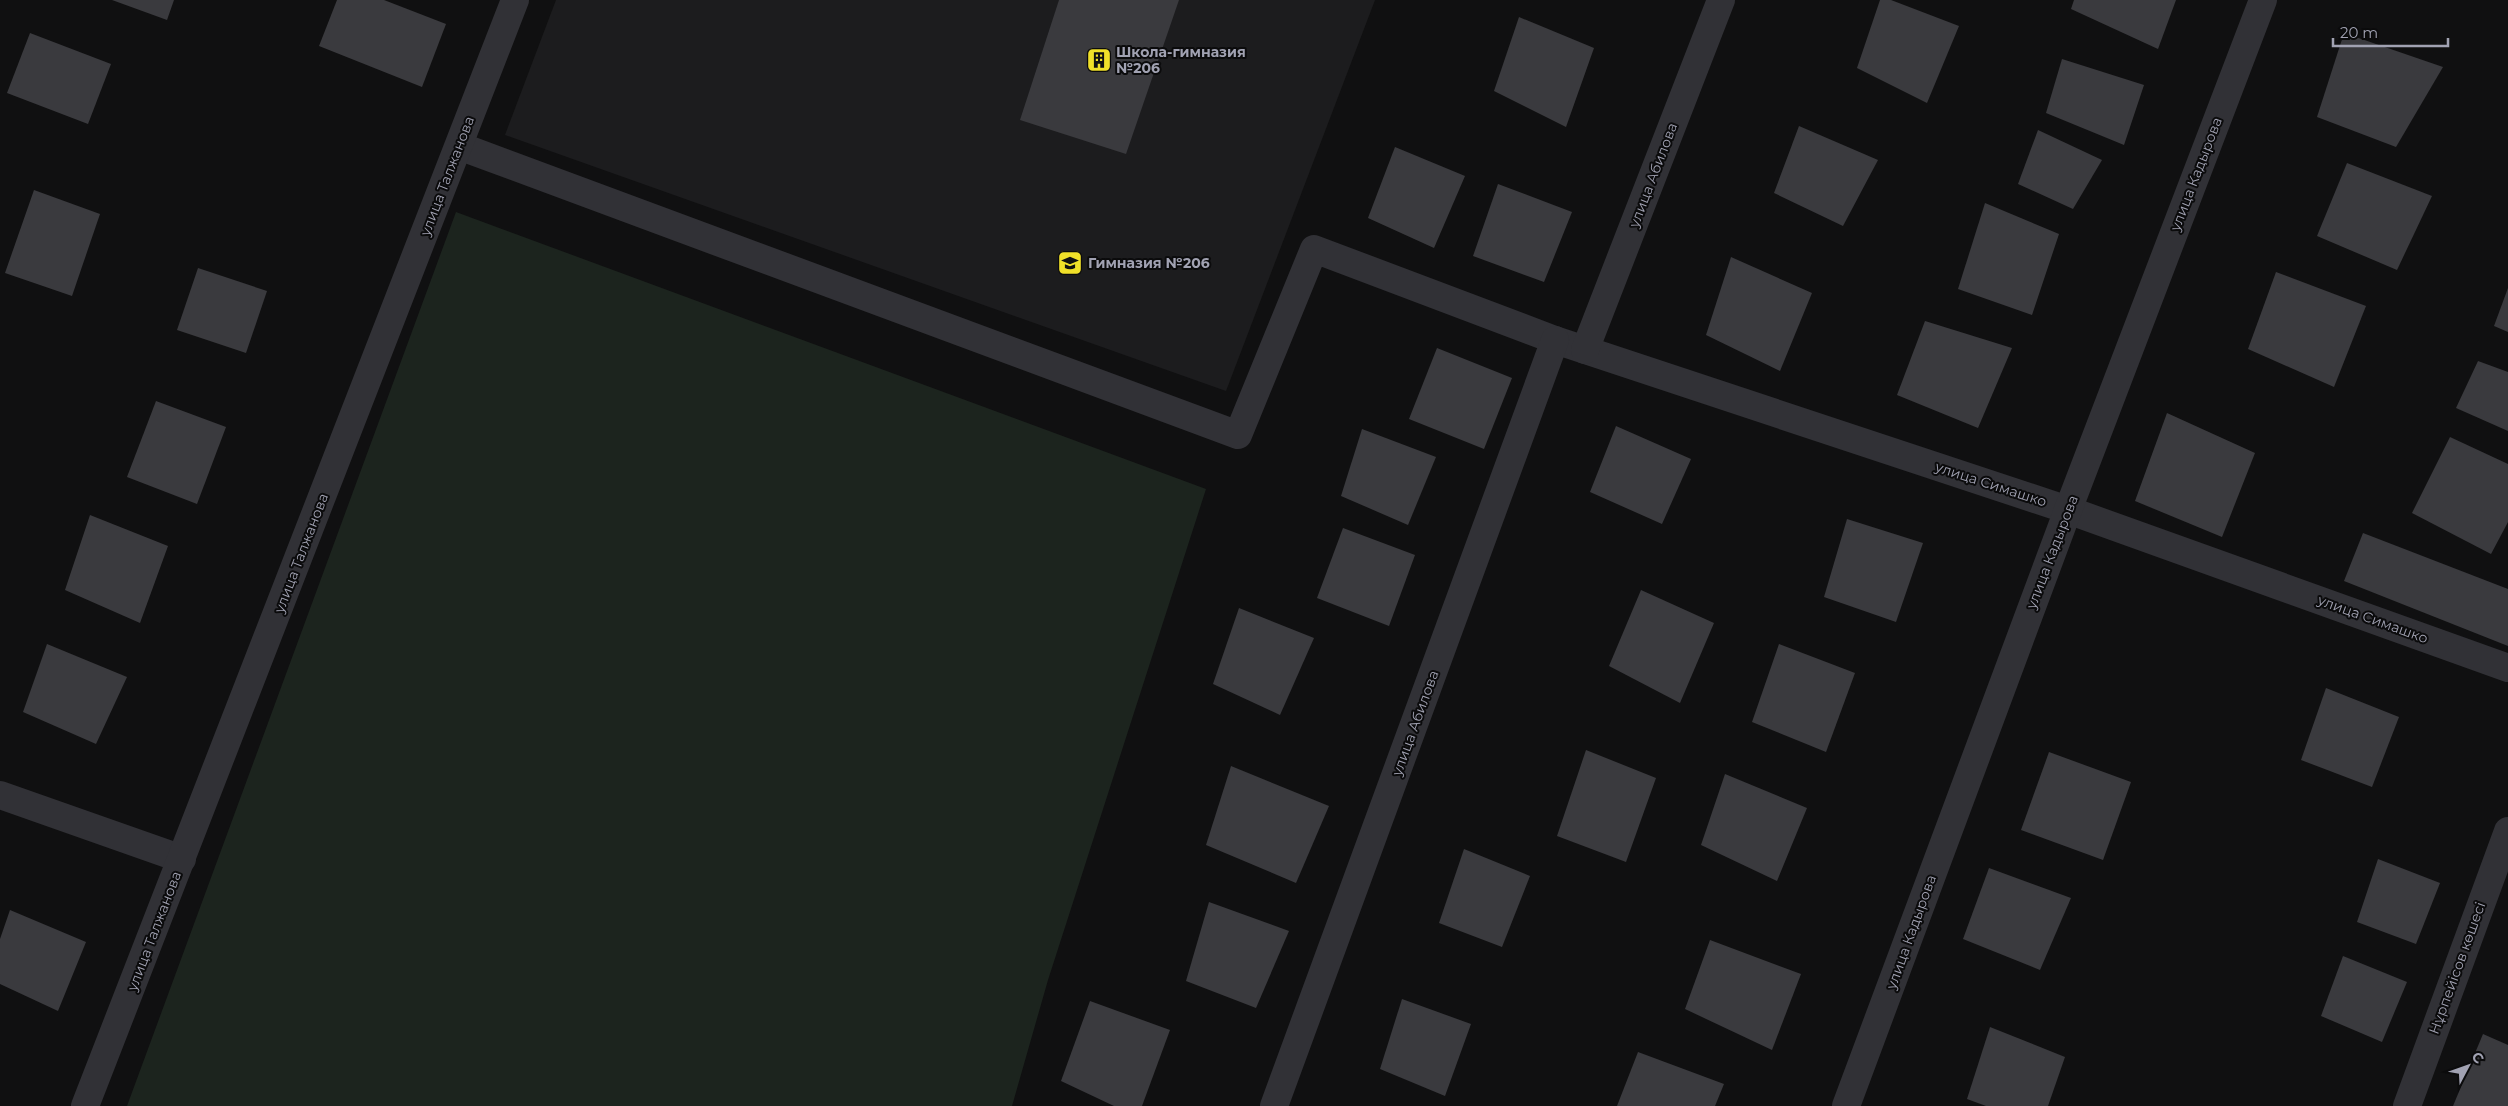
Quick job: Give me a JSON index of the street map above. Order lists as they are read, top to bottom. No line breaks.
{"streets":{"street":["улица Кадырова","улица Абилова","улица Талжанова","улица Симашко","Нұрпейісов көшесі"]},"crossings":[["улица Кадырова","улица Симашко"],["улица Абилова","улица Симашко"],["улица Талжанова","улица Симашко"]],"places":{"building":["Школа-гимназия №206"],"school or university":["Гимназия №206"]},"scale_bar":"20 m","north":"top right"}
